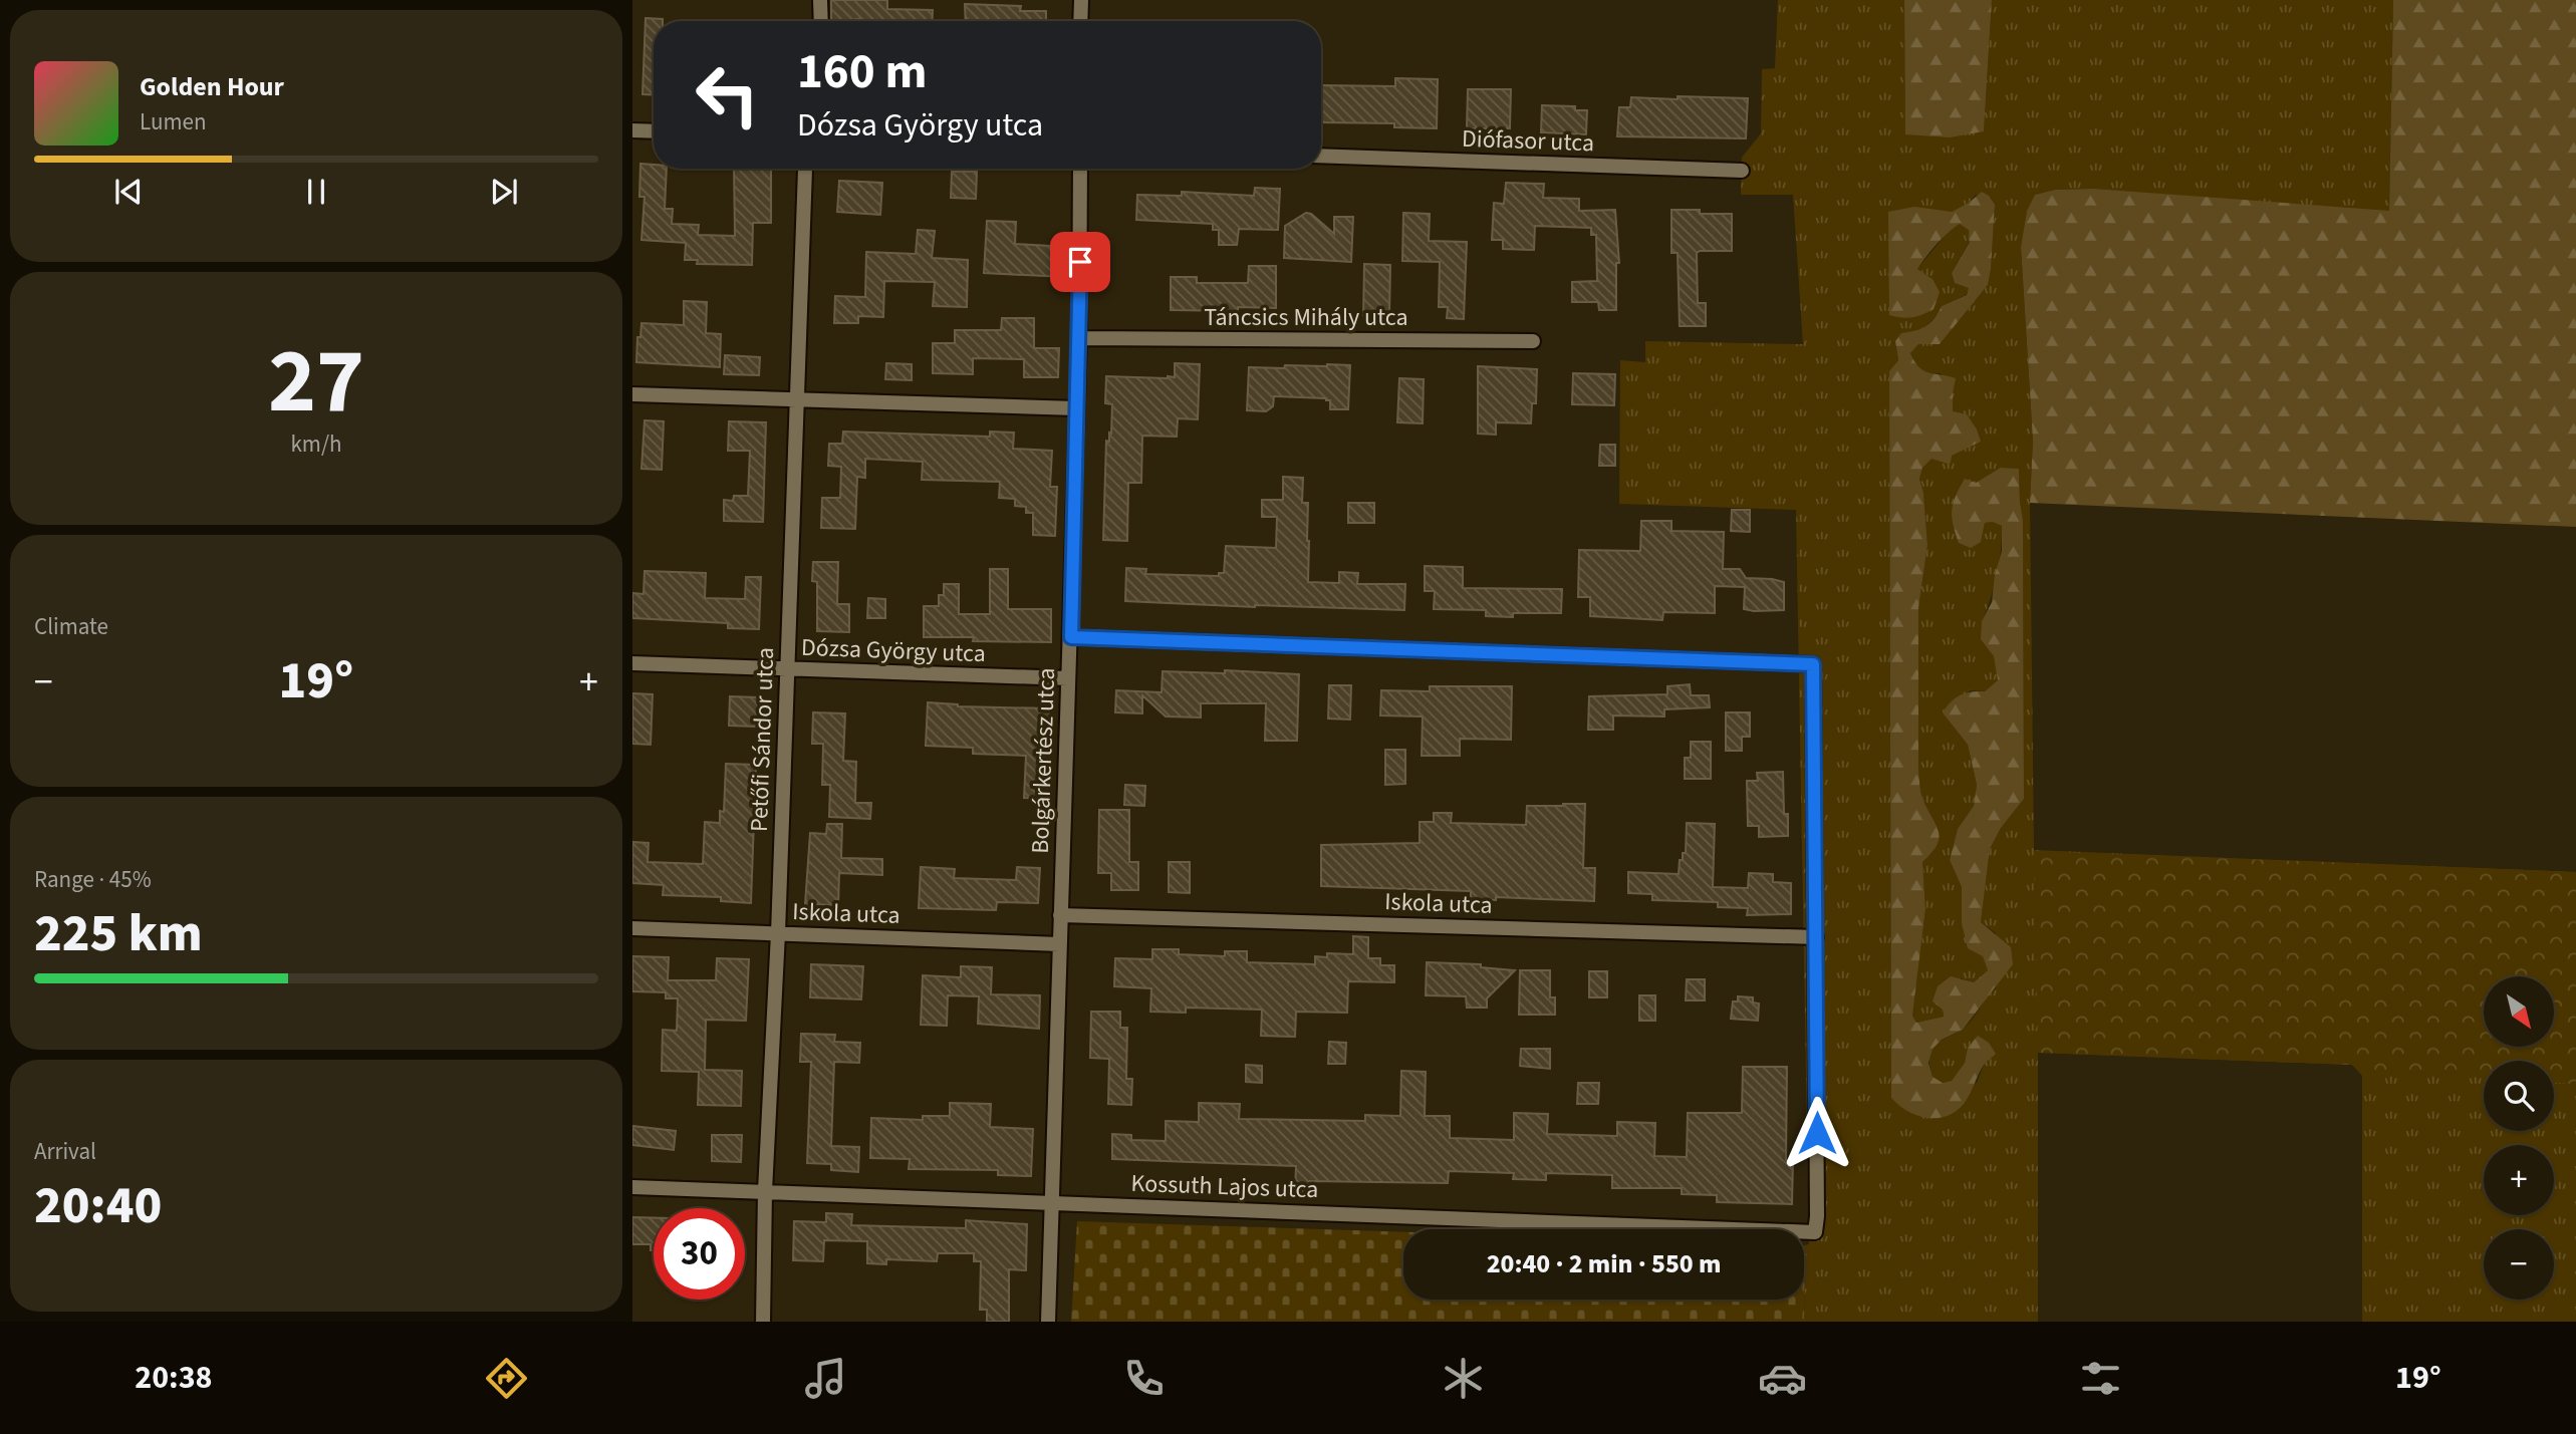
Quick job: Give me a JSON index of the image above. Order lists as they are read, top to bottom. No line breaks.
{"streets":{"street":["Diófasor utca","Táncsics Mihály utca","Dózsa György utca","Petőfi Sándor utca","Bolgárkertész utca","Iskola utca","Kossuth Lajos utca"]},"crossings":[["Táncsics Mihály utca","Bolgárkertész utca"],["Dózsa György utca","Petőfi Sándor utca"],["Dózsa György utca","Bolgárkertész utca"],["Petőfi Sándor utca","Iskola utca"],["Petőfi Sándor utca","Kossuth Lajos utca"],["Bolgárkertész utca","Iskola utca"],["Bolgárkertész utca","Kossuth Lajos utca"],["Iskola utca","Kossuth Lajos utca"]],"north":"bottom right","page":{"turn":["160 m","Dózsa György utca"],"song":["Golden Hour","Lumen"],"tile":[["27","km/h"],"Climate",["Range · 45%","225 km"],["Arrival","20:40"]],"heat":["−","19°","+"],"map_buttons":["+","−"],"limit":"30","trip":"20:40 · 2 min · 550 m","tabs":["20:38","19°"]}}
